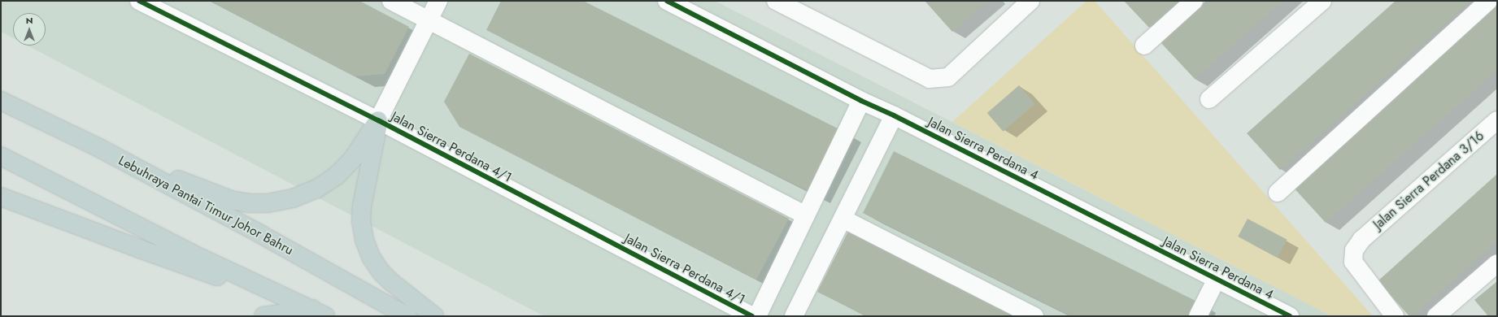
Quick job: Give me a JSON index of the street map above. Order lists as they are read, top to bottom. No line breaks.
{"streets":{"highway":["Lebuhraya Pantai Timur Johor Bahru"],"street":["Jalan Sierra Perdana 4/1","Jalan Sierra Perdana 4","Jalan Sierra Perdana 3/16"]},"north":"top"}
